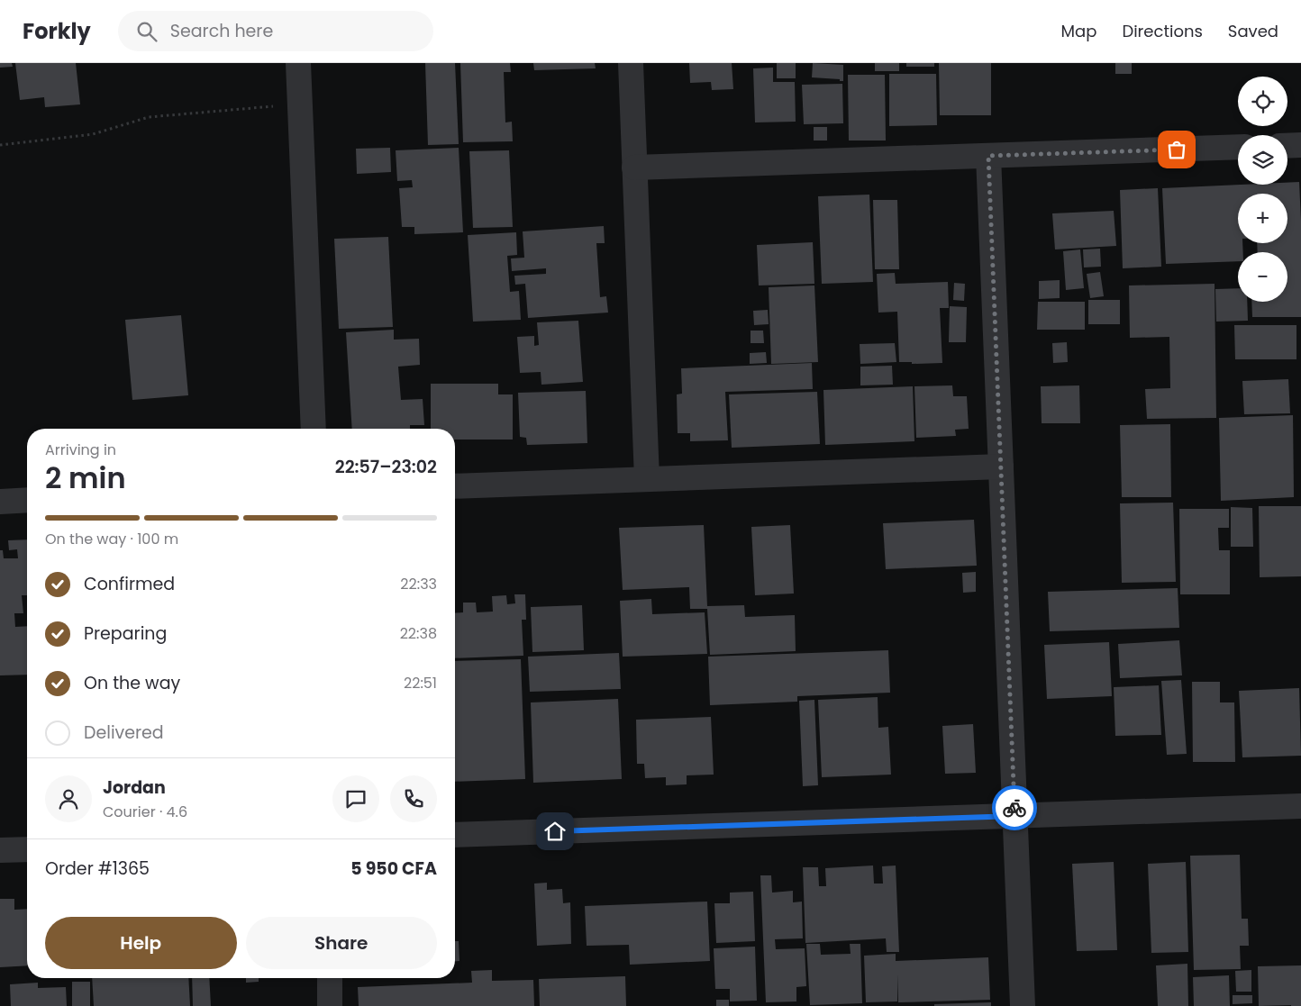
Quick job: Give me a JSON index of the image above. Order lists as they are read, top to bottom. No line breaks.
{"page":{"header":"Forkly","search":"Search here","nav":["Map","Directions","Saved"],"map_buttons":["+","−"],"heading":["2 min","Arriving in","22:57–23:02"],"panel":["Jordan","Courier · 4.6","Order #1365","5 950 CFA"],"bar":"On the way · 100 m","list":[["Confirmed","22:33"],["Preparing","22:38"],["On the way","22:51"],"Delivered"],"buttons":["Help","Share"]}}
